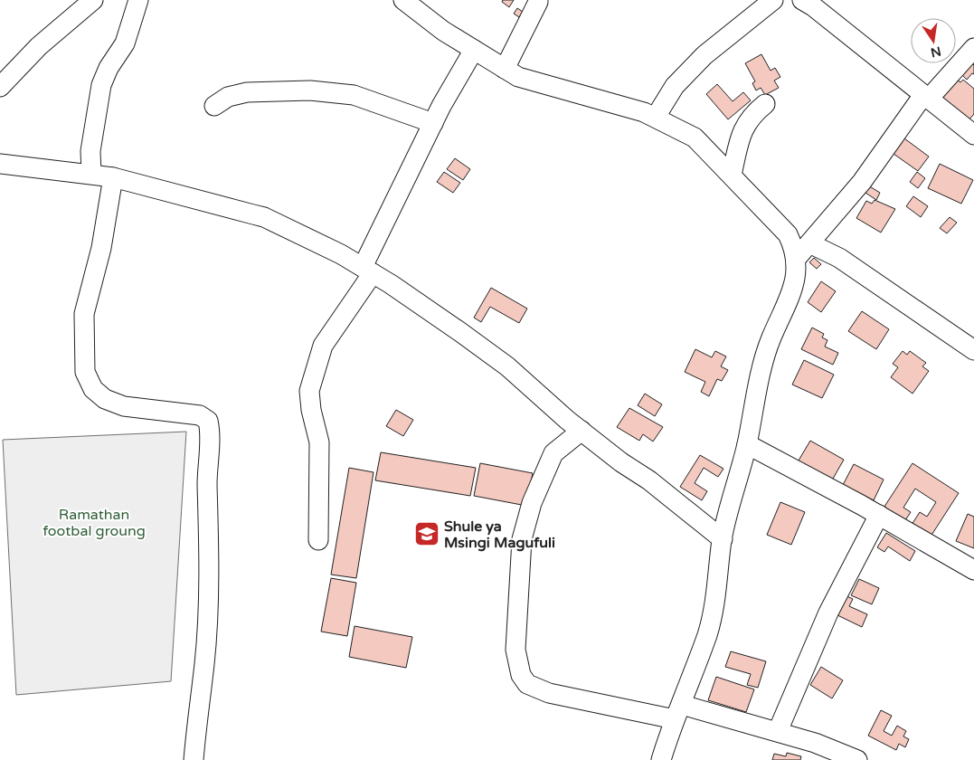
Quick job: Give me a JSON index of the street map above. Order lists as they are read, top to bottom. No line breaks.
{"parks":["Ramathan footbal groung"],"places":{"school or university":["Shule ya Msingi Magufuli"]},"north":"bottom"}
